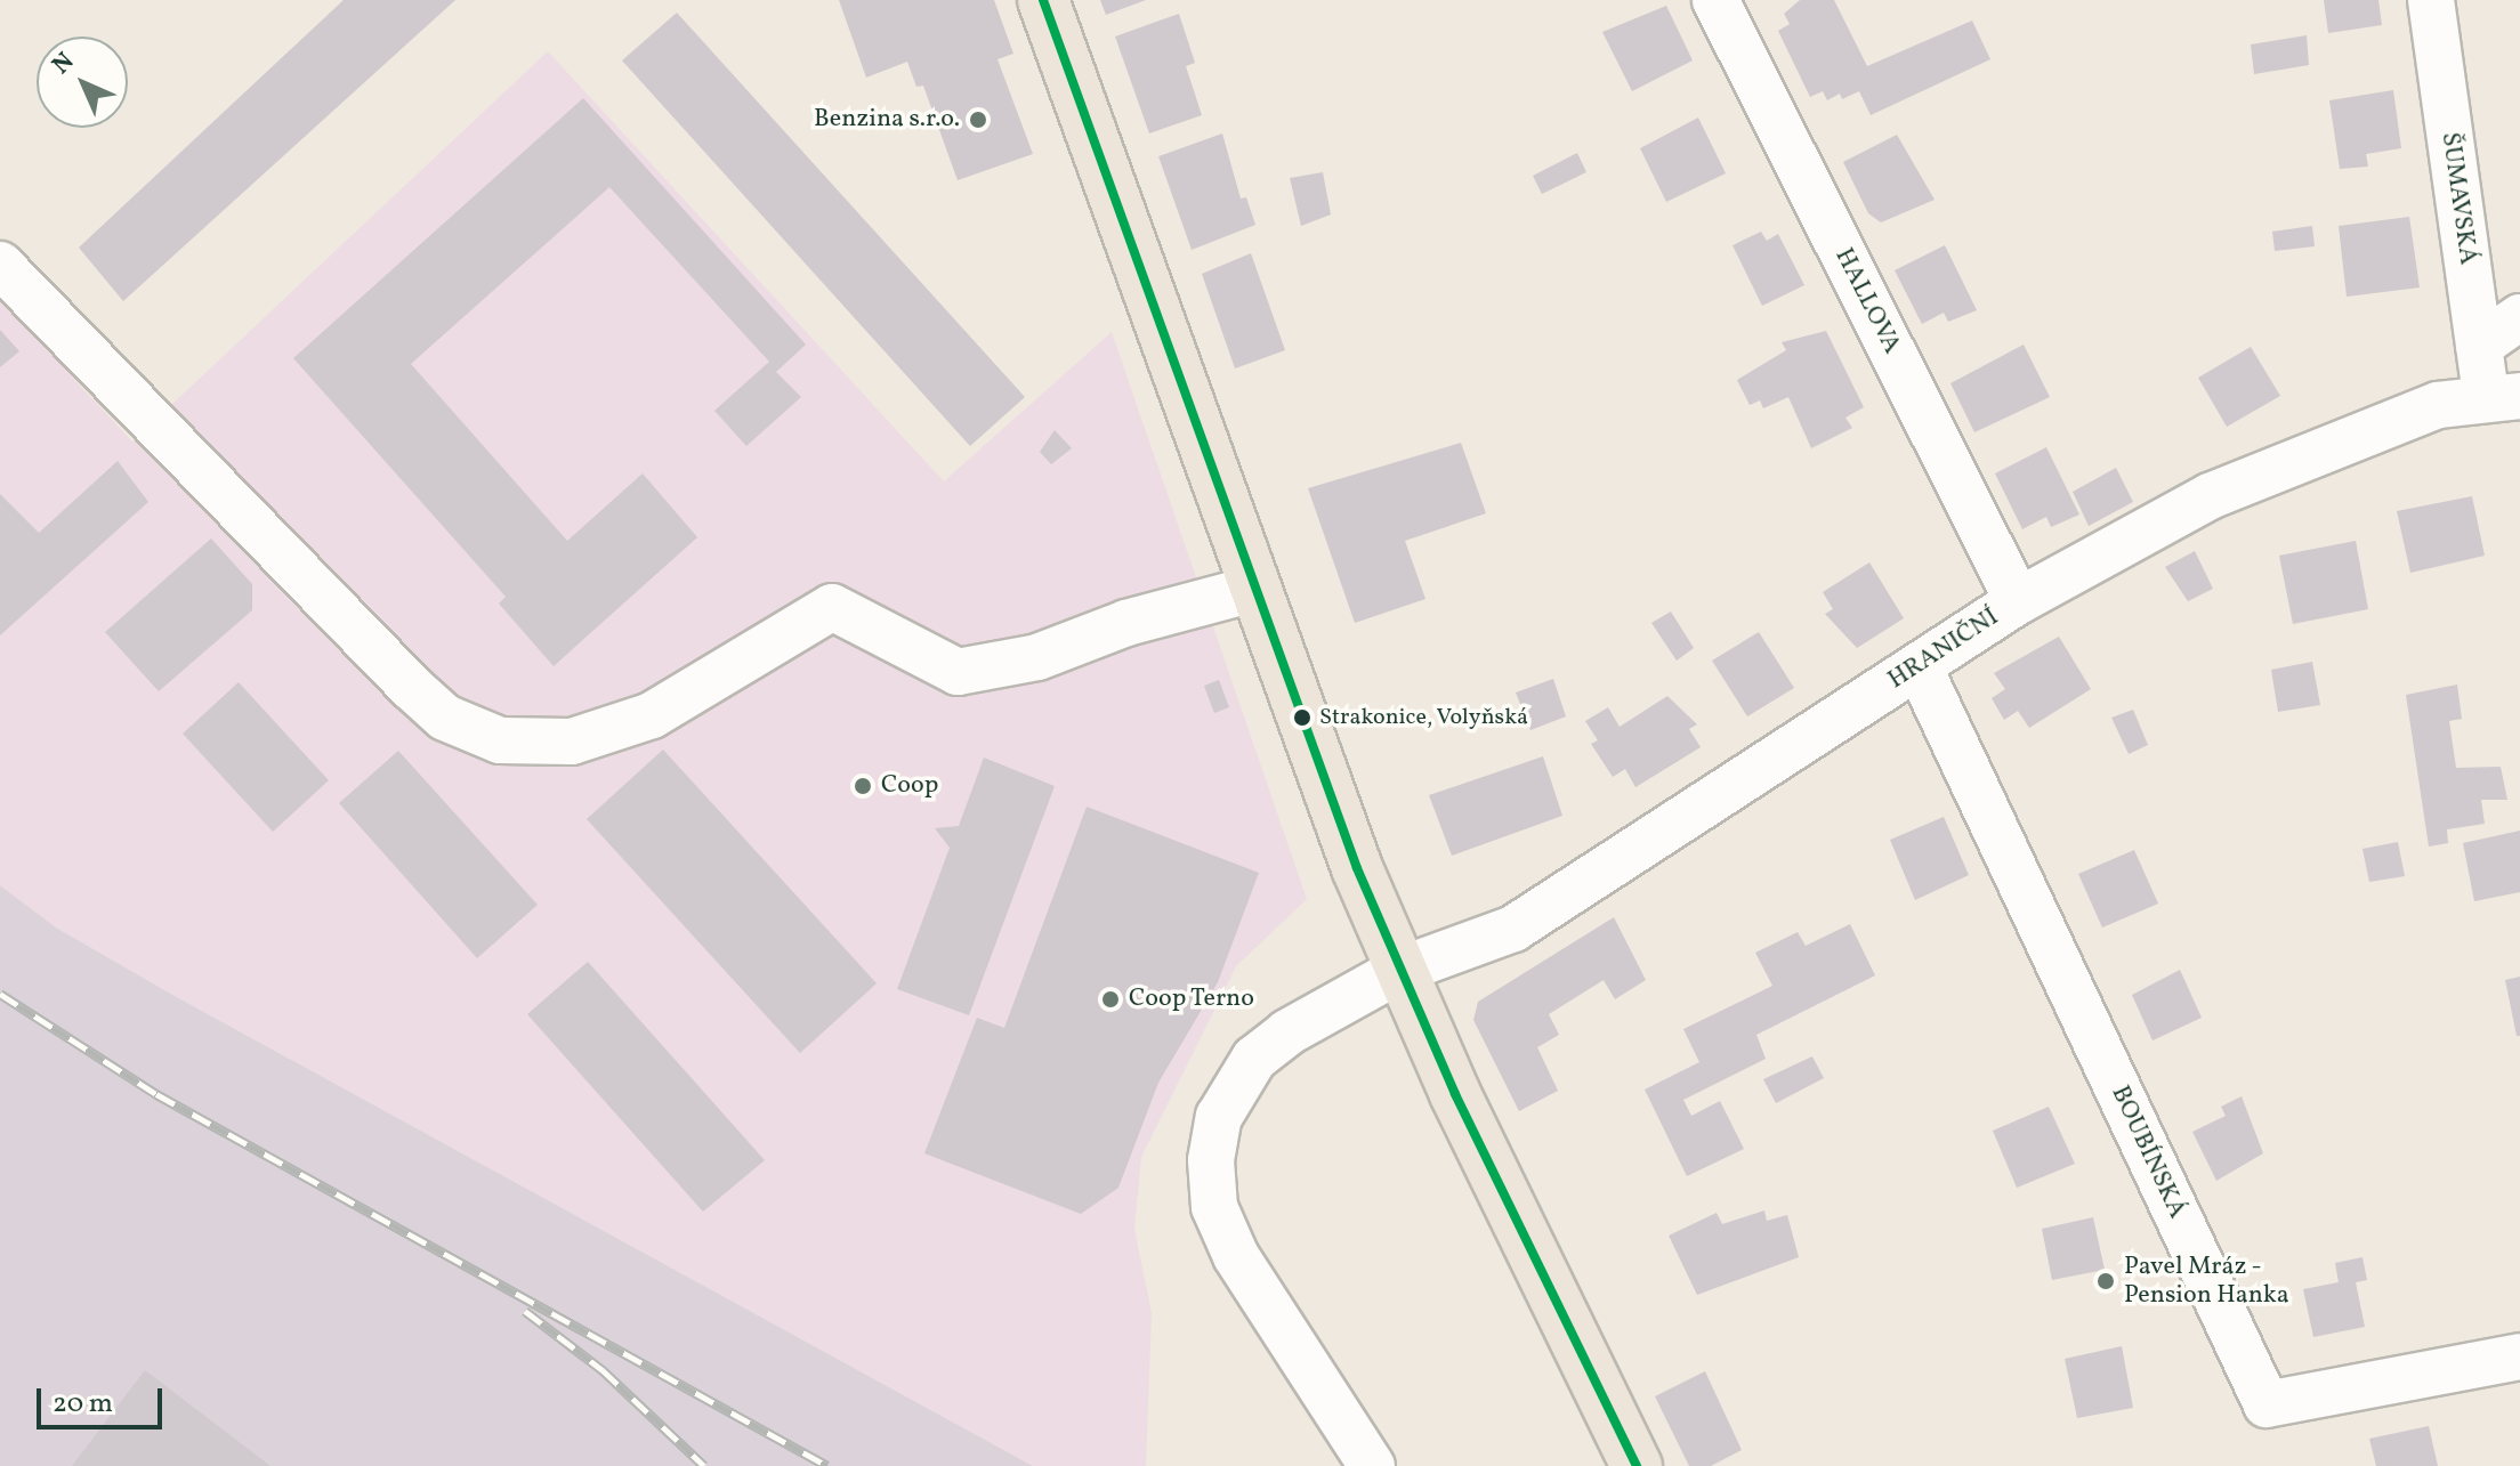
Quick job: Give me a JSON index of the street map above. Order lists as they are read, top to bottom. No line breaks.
{"streets":{"street":["ŠUMAVSKÁ","HALLOVA","HRANIČNÍ","BOUBÍNSKÁ"]},"crossings":[["ŠUMAVSKÁ","HRANIČNÍ"],["HALLOVA","HRANIČNÍ"],["HRANIČNÍ","BOUBÍNSKÁ"]],"places":["Benzina s.r.o.","Strakonice, Volyňská","Coop","Coop Terno","Pavel Mráz - Pension Hanka"],"scale_bar":"20 m","north":"top left"}
